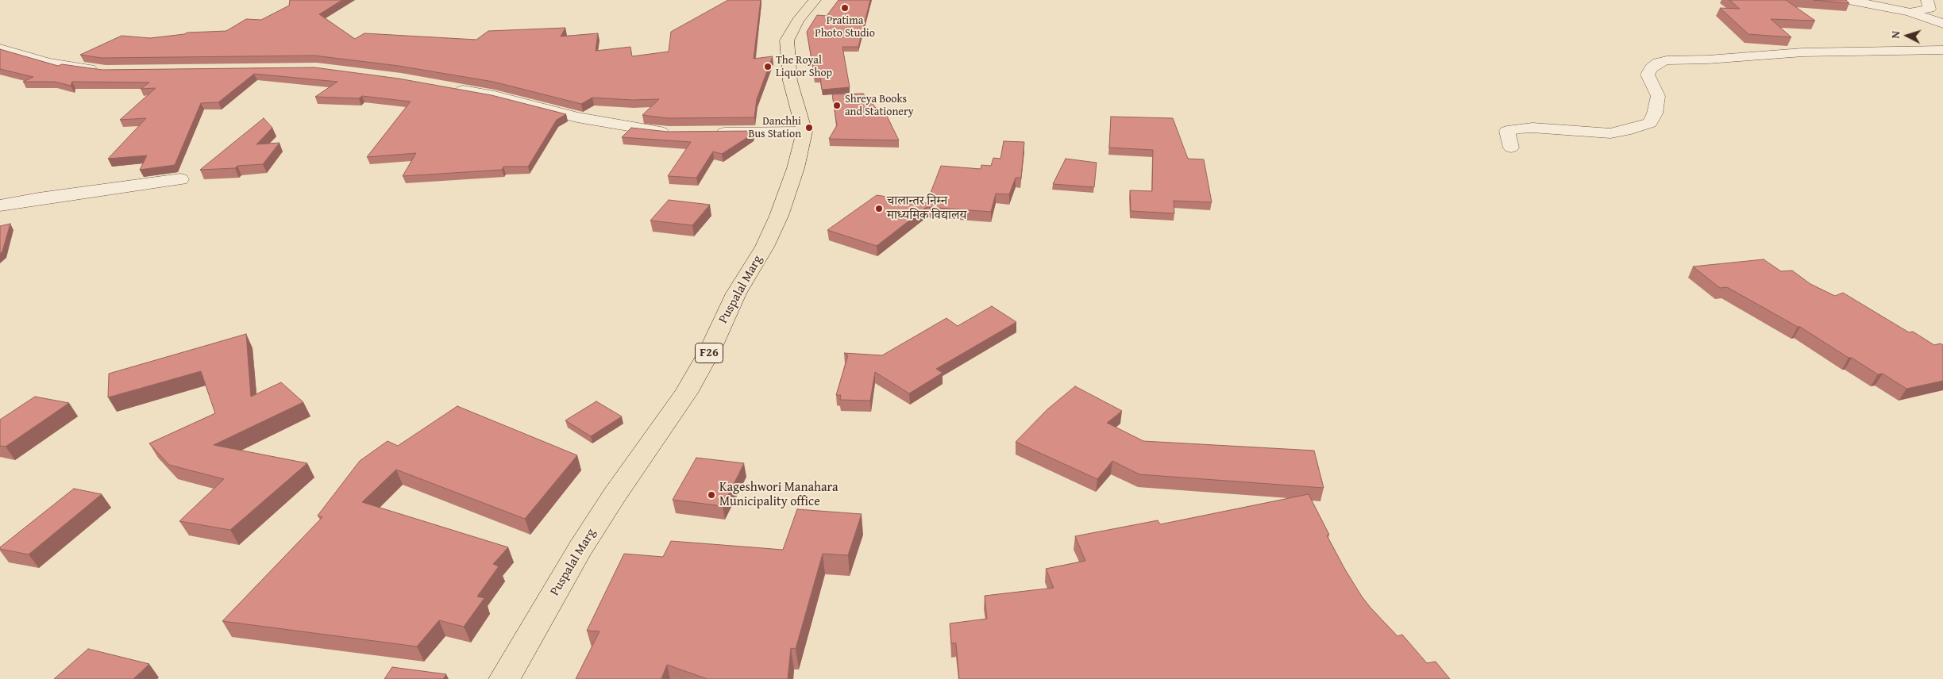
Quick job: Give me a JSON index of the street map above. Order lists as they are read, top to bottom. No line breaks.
{"streets":{"main road":["Puspalal Marg","F26"]},"places":["Pratima Photo Studio","The Royal Liquor Shop","Shreya Books and Stationery","Danchhi Bus Station","चालान्तर निम्न माध्यमिक विद्यालय","Kageshwori Manahara Municipality office"],"north":"left"}
